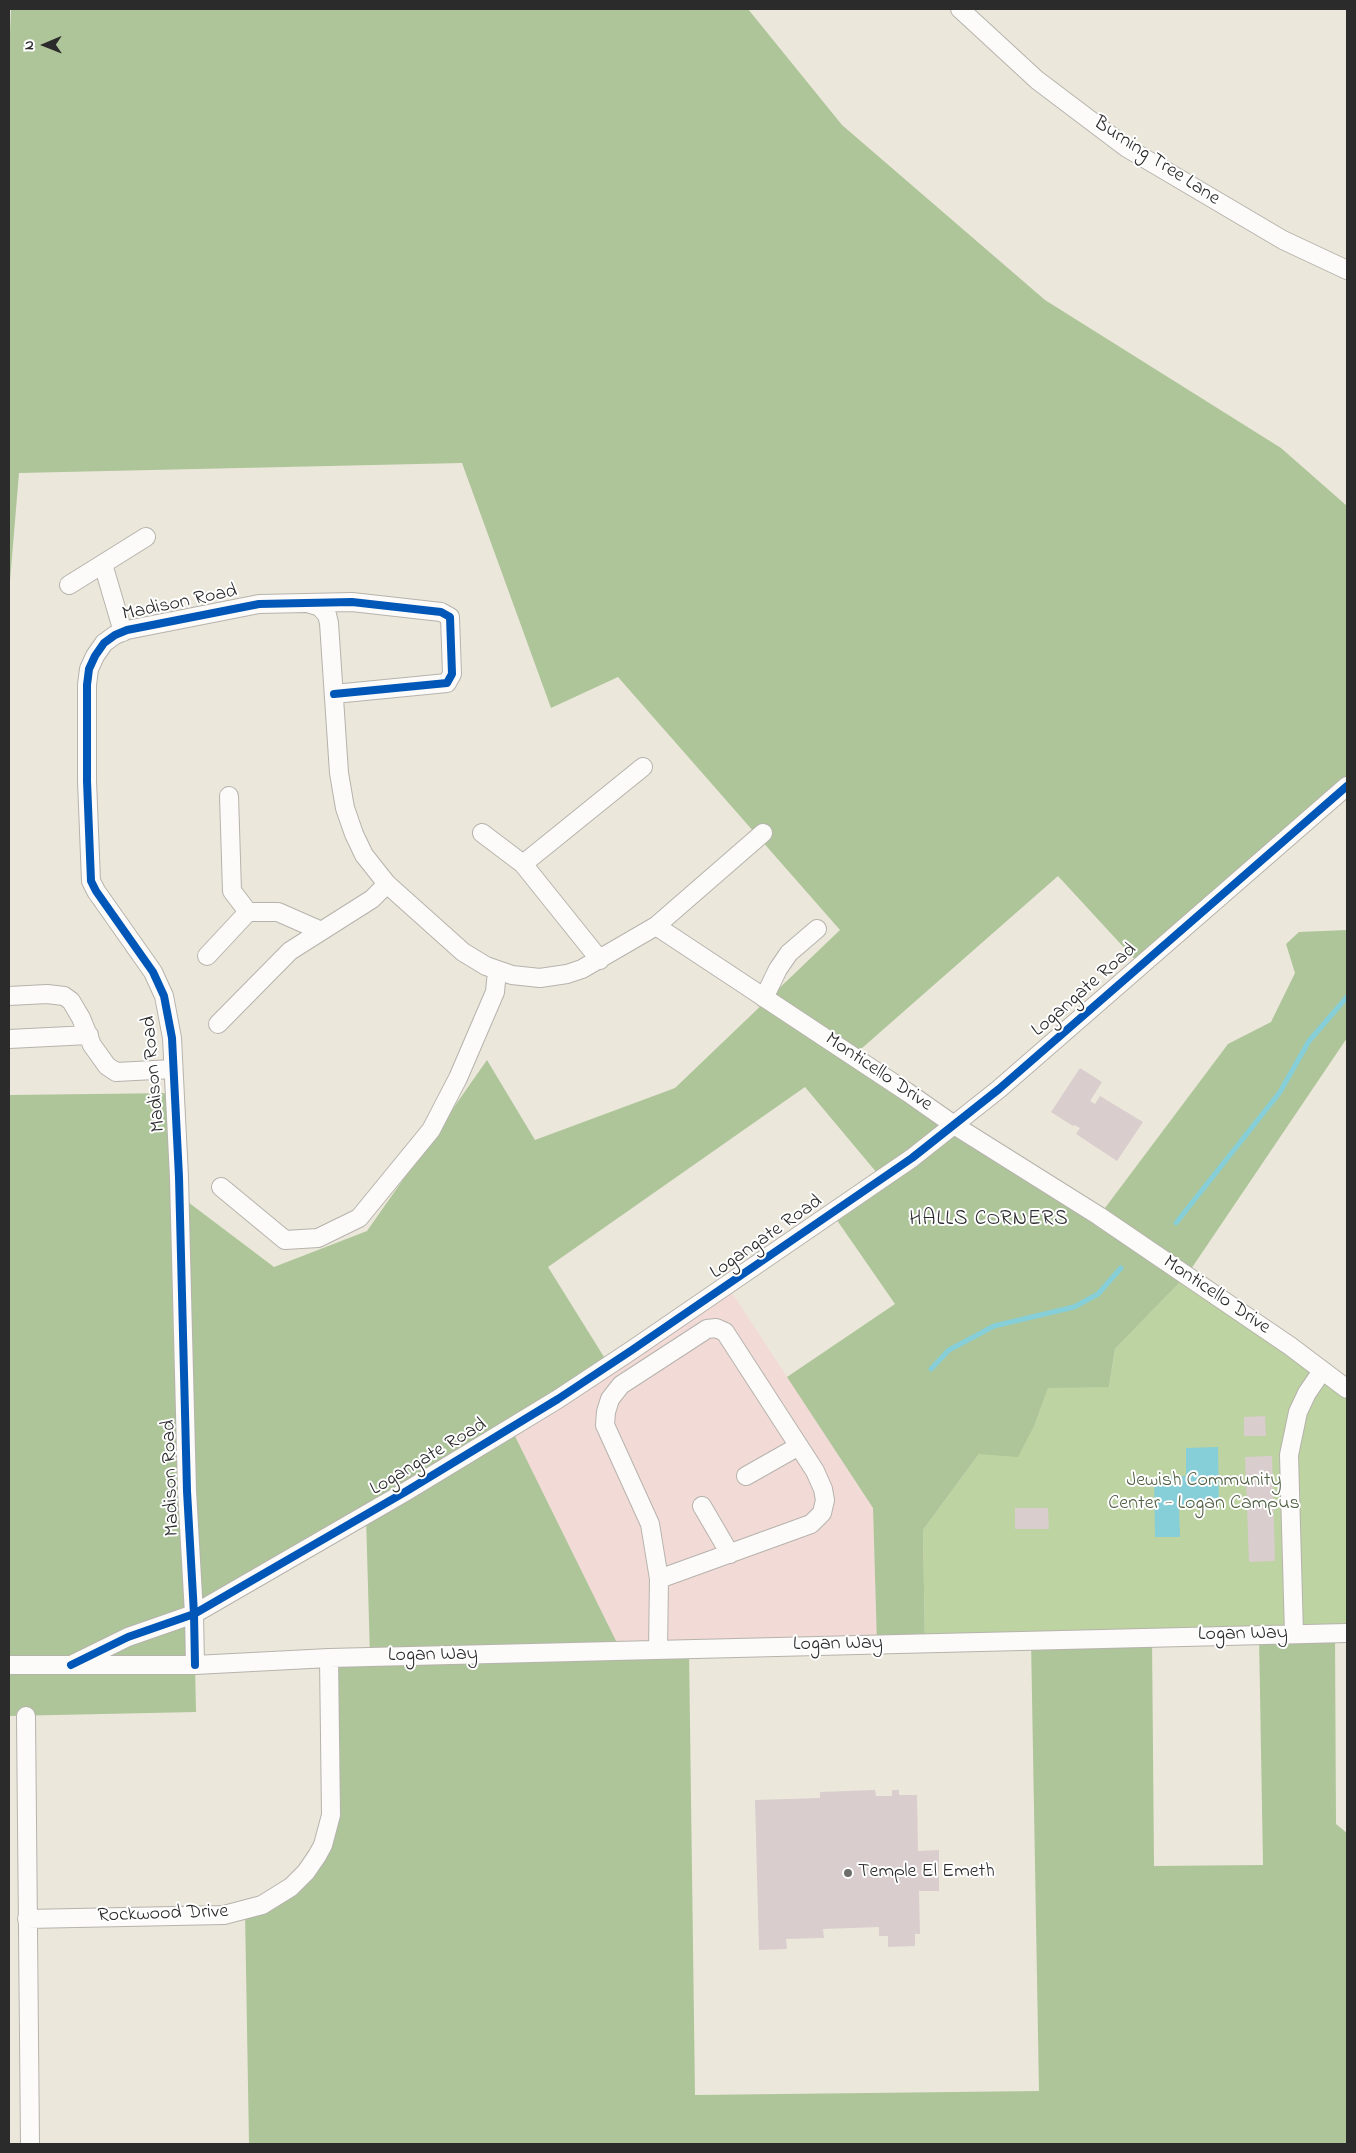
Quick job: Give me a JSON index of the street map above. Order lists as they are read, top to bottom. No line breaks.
{"streets":{"street":["Burning Tree Lane","Madison Road","Logangate Road","Monticello Drive","Logan Way","Rockwood Drive"]},"crossings":[["Madison Road","Logangate Road"],["Logangate Road","Monticello Drive"],["Logangate Road","Logan Way"],["Logan Way","Rockwood Drive"]],"districts":["HALLS CORNERS"],"parks":["Jewish Community Center - Logan Campus"],"places":["Temple El Emeth"],"north":"left"}
